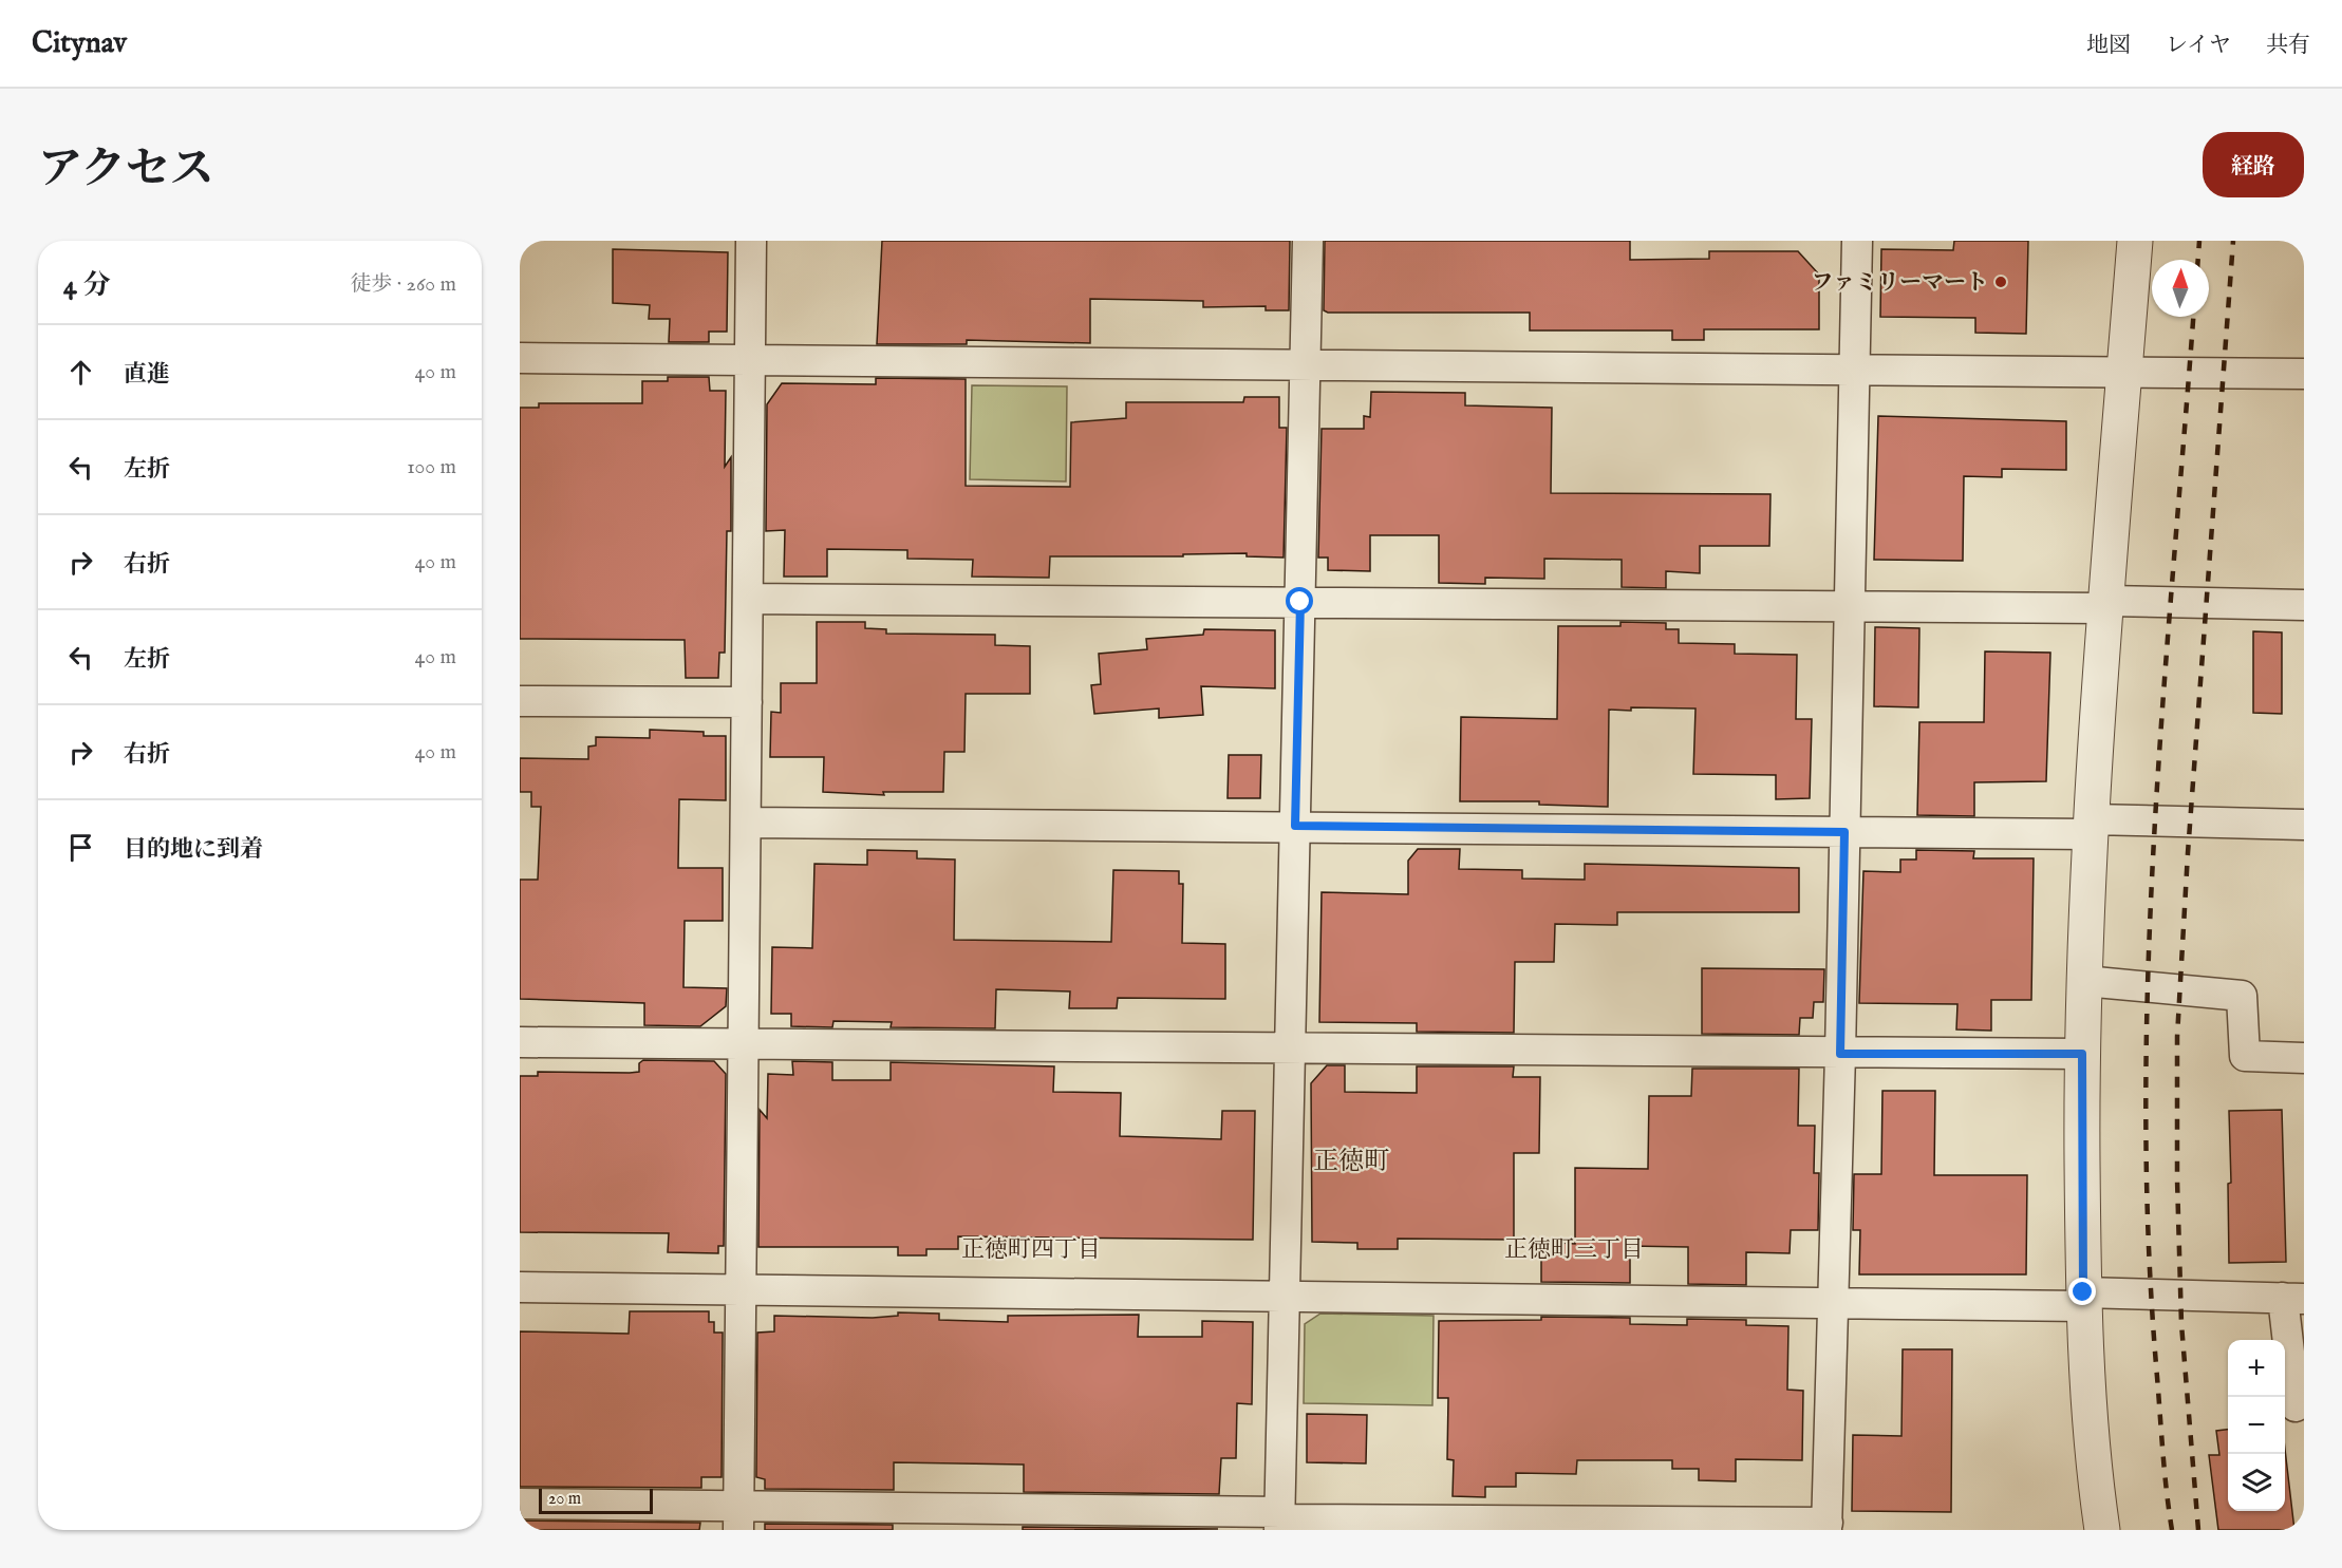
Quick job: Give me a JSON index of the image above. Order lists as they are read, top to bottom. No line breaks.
{"districts":["正徳町","正徳町四丁目","正徳町三丁目"],"places":["ファミリーマート"],"scale_bar":"20 m","north":"top","page":{"header":"Citynav","nav":["地図","レイヤ","共有"],"title":"アクセス","buttons":"経路","heading":["4 分","徒歩 · 260 m"],"list":[["直進","40 m"],["左折","100 m"],["右折","40 m"],["左折","40 m"],["右折","40 m"],"目的地に到着"],"map_buttons":["+","−"],"scale":"20 m"}}
